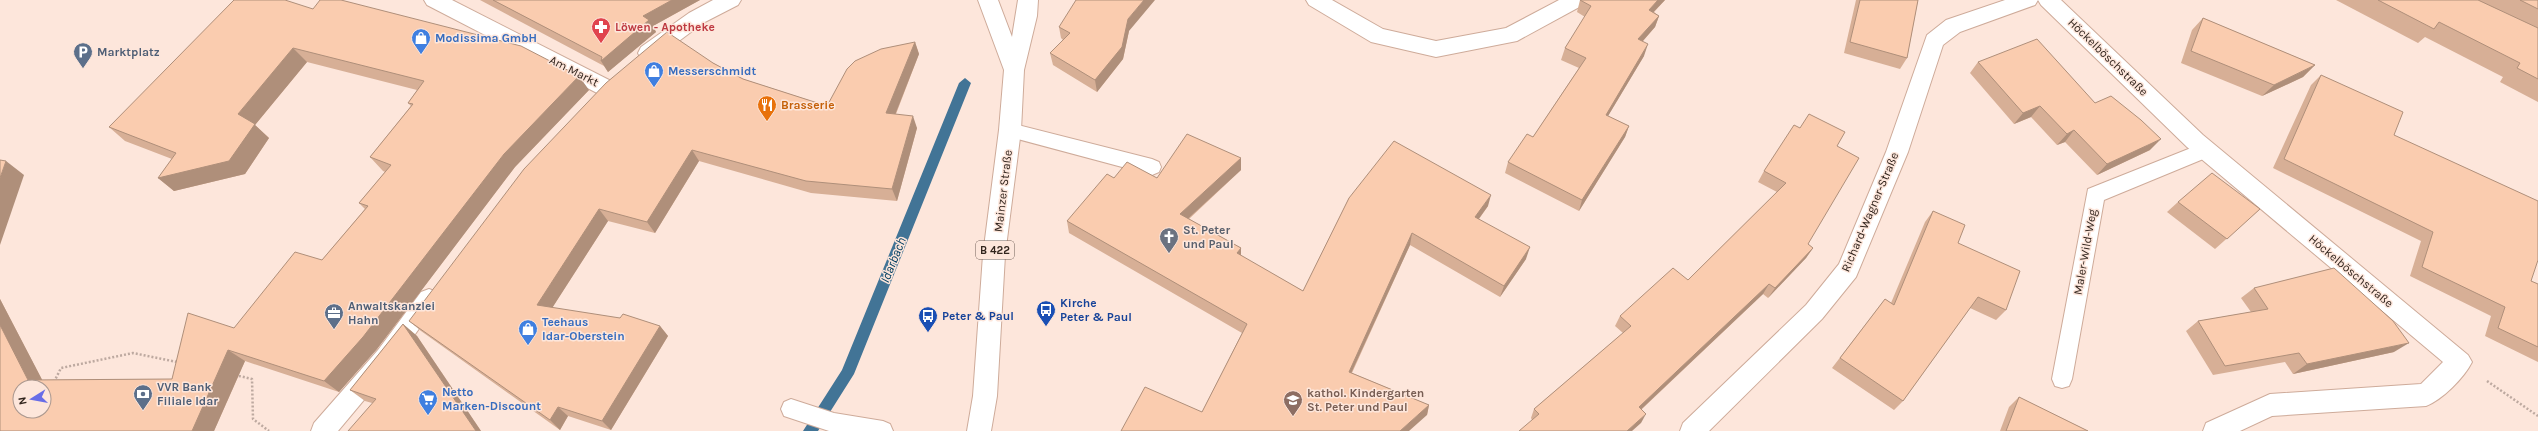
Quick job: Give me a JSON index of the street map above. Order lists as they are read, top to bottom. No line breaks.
{"streets":{"street":["Höckelböschstraße","Am Markt","Mainzer Straße","Richard-Wagner-Straße","B 422"],"lane":["Maler-Wild-Weg"]},"crossings":[["Höckelböschstraße","Maler-Wild-Weg"]],"water":["Idarbach"],"places":{"pharmacy":["Löwen - Apotheke"],"shop":["Modissima GmbH","Messerschmidt","Teehaus Idar-Oberstein"],"parking":["Marktplatz"],"restaurant":["Brasserie"],"church":["St. Peter und Paul"],"bus stop":["Kirche Peter & Paul","Peter & Paul"],"office":["Anwaltskanzlei Hahn"],"bank":["VVR Bank Filiale Idar"],"supermarket":["Netto Marken-Discount"],"school or university":["kathol. Kindergarten St. Peter und Paul"]},"north":"left"}
